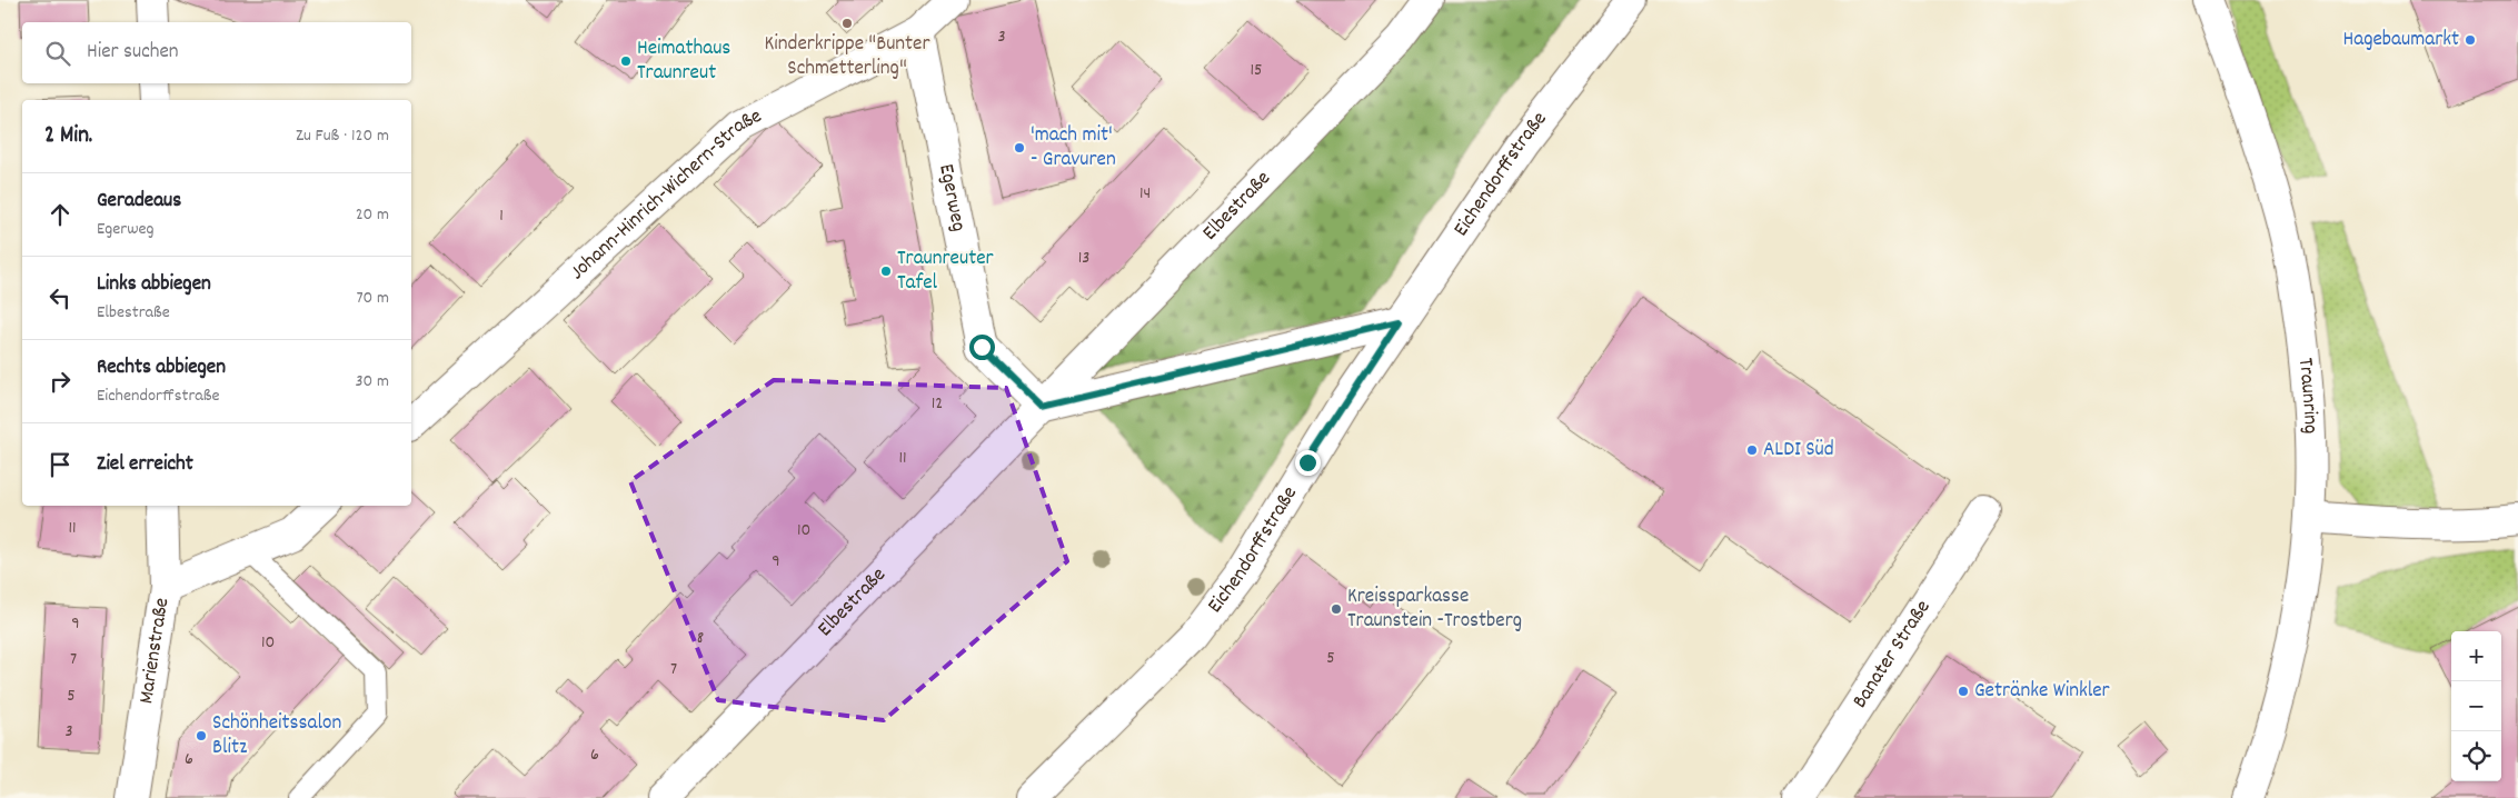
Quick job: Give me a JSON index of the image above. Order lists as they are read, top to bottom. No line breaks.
{"streets":{"street":["Eichendorffstraße","Johann-Hinrich-Wichern-Straße","Egerweg","Elbestraße","Traunring","Marienstraße","Banater Straße"]},"crossings":[["Johann-Hinrich-Wichern-Straße","Egerweg"],["Egerweg","Elbestraße"]],"places":["Kinderkrippe \"Bunter Schmetterling\"","Hagebaumarkt","Heimathaus Traunreut","'mach mit' - Gravuren","Traunreuter Tafel","ALDI Süd","Kreissparkasse Traunstein -Trostberg","Getränke Winkler","Schönheitssalon Blitz"],"house_numbers":["3","15","14","1","13","12","11","11","10","9","9","8","10","5","7","7","5","3","6","6"],"page":{"search":"Hier suchen","heading":["2 Min.","Zu Fuß · 120 m"],"list":[["Geradeaus","Egerweg","20 m"],["Links abbiegen","Elbestraße","70 m"],["Rechts abbiegen","Eichendorffstraße","30 m"],"Ziel erreicht"],"map_buttons":["+","−"]}}
